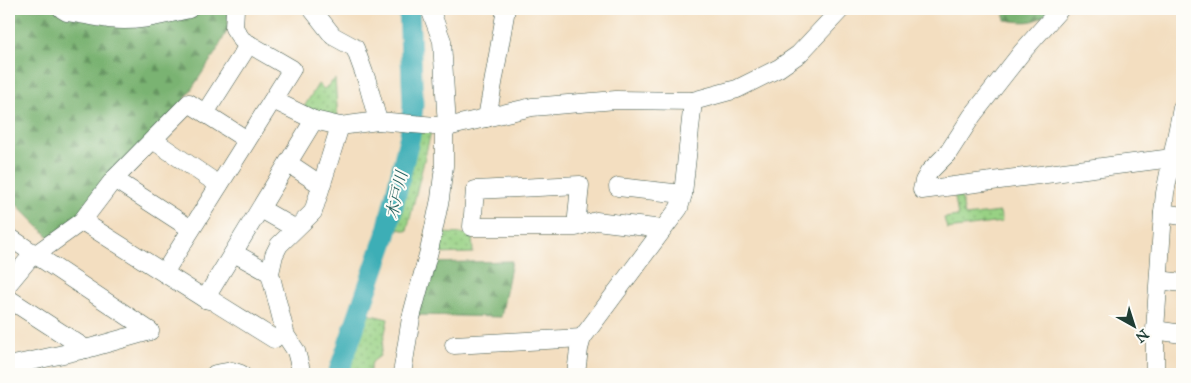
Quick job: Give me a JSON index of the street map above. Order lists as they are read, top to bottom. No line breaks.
{"water":["木戸川"],"north":"bottom right"}
